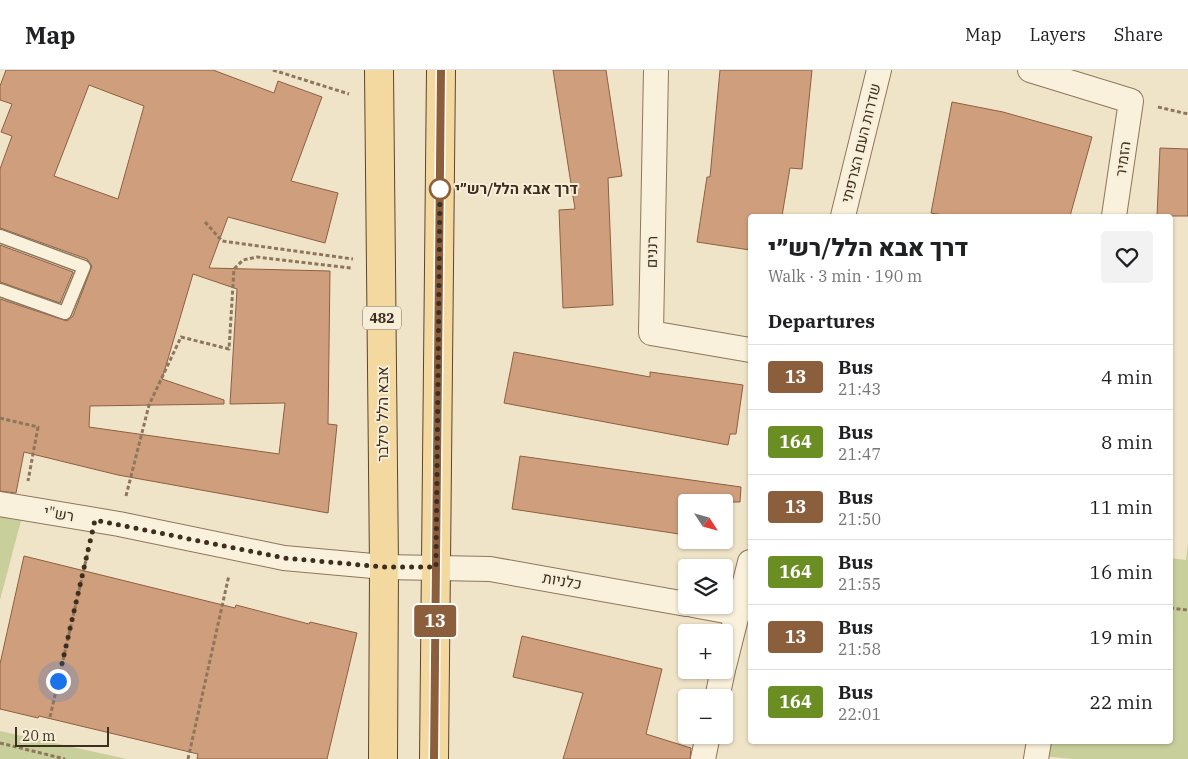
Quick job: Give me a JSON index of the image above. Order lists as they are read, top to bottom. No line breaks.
{"streets":{"main road":["482","אבא הלל סילבר"],"street":["שדרות העם הצרפתי","הזמיר","רננים","רש\"י","כלניות"]},"crossings":[["אבא הלל סילבר","רש\"י"],["אבא הלל סילבר","כלניות"],["רש\"י","כלניות"]],"places":["דרך אבא הלל/רש״י"],"lines":["bus line 13"],"scale_bar":"20 m","north":"bottom right","page":{"header":"Map","nav":["Map","Layers","Share"],"on_map":"13","heading":[["דרך אבא הלל/רש״י","Walk · 3 min · 190 m"],"Departures"],"list":[{"mark":"13","name":"Bus","note":"21:43","value":"4 min"},{"mark":"164","name":"Bus","note":"21:47","value":"8 min"},{"mark":"13","name":"Bus","note":"21:50","value":"11 min"},{"mark":"164","name":"Bus","note":"21:55","value":"16 min"},{"mark":"13","name":"Bus","note":"21:58","value":"19 min"},{"mark":"164","name":"Bus","note":"22:01","value":"22 min"}],"map_buttons":["+","−"],"scale":"20 m"}}
